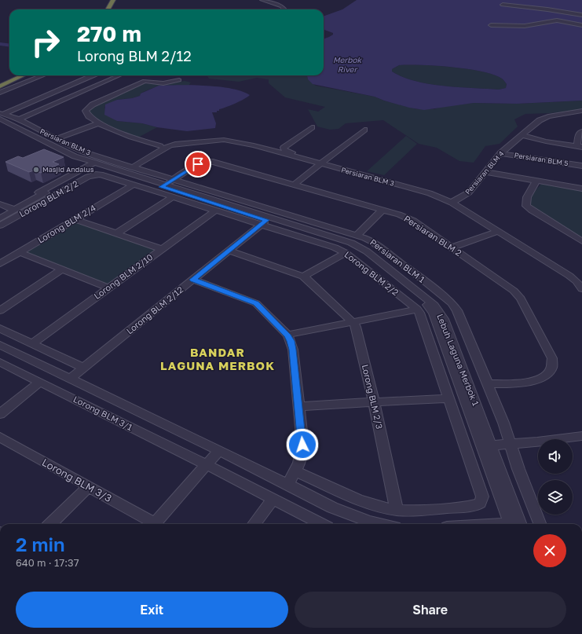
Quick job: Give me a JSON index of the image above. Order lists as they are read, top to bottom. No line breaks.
{"streets":{"street":["Persiaran BLM 3","Persiaran BLM 5","Persiaran BLM 4","Lorong BLM 2/2","Lorong BLM 2/4","Persiaran BLM 2","Persiaran BLM 1","Lorong BLM 2/10","Lorong BLM 2/12","Lebuh Laguna Merbok 1","Lorong BLM 2/3","Lorong BLM 3/1","Lorong BLM 3/3"]},"crossings":[["Persiaran BLM 3","Persiaran BLM 4"],["Persiaran BLM 3","Persiaran BLM 2"],["Persiaran BLM 3","Persiaran BLM 1"],["Persiaran BLM 3","Lebuh Laguna Merbok 1"],["Persiaran BLM 5","Persiaran BLM 4"],["Lorong BLM 2/2","Lorong BLM 2/4"],["Lorong BLM 2/2","Lorong BLM 2/10"],["Lorong BLM 2/2","Lorong BLM 2/12"],["Lorong BLM 2/2","Lebuh Laguna Merbok 1"],["Lorong BLM 2/2","Lorong BLM 2/3"],["Persiaran BLM 2","Persiaran BLM 1"],["Persiaran BLM 2","Lebuh Laguna Merbok 1"],["Lorong BLM 2/12","Lebuh Laguna Merbok 1"],["Lorong BLM 2/12","Lorong BLM 2/3"]],"districts":["BANDAR LAGUNA MERBOK"],"water":["Merbok River"],"places":["Masjid Andalus"],"page":{"turn":["270 m","Lorong BLM 2/12"],"heading":["2 min","640 m · 17:37"],"buttons":["Exit","Share"]}}
